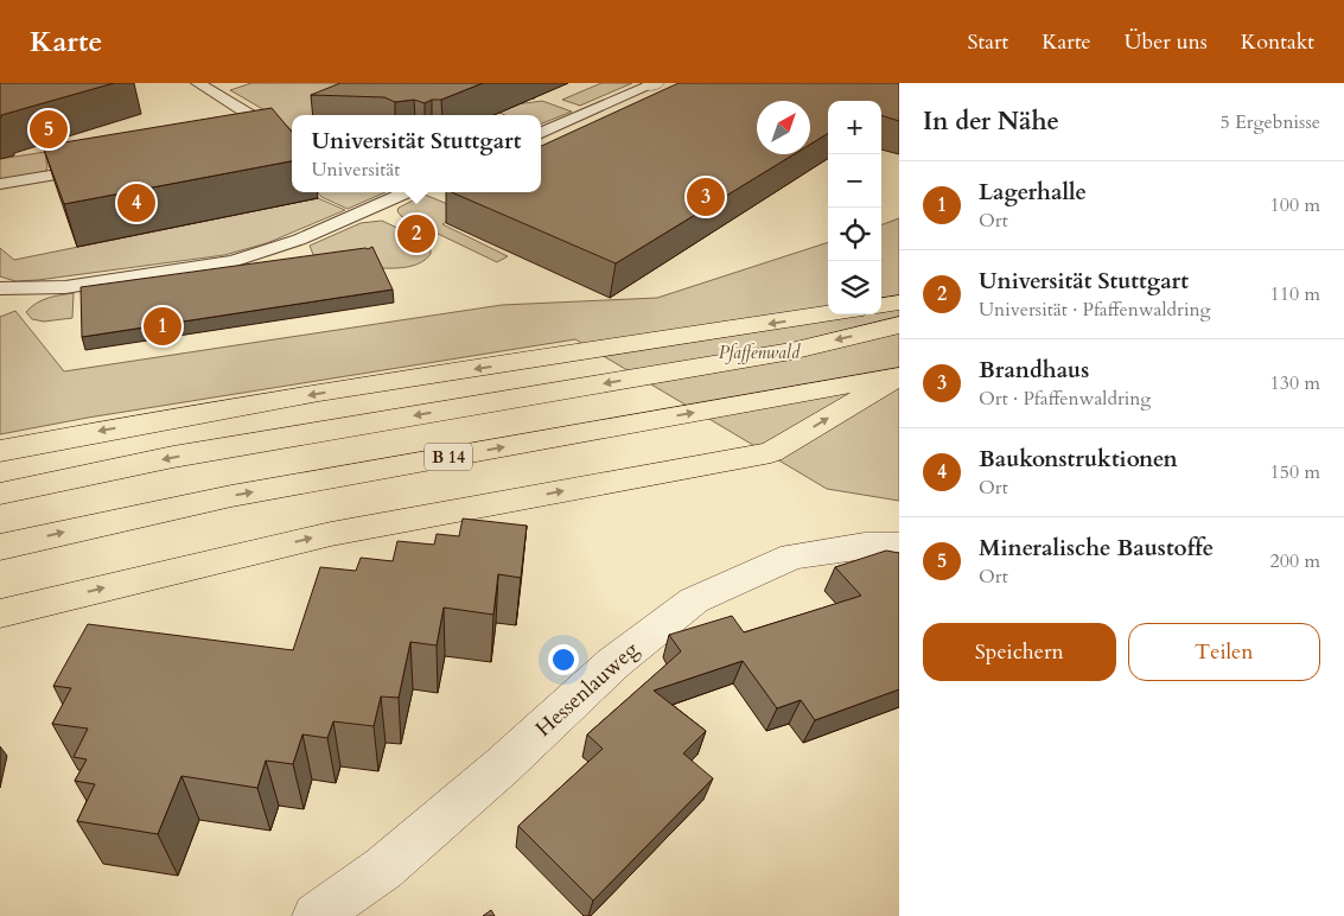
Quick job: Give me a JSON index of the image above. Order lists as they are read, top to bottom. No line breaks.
{"streets":{"highway":["B 14"],"street":["Hessenlauweg"]},"parks":["Pfaffenwald"],"north":"top right","page":{"header":"Karte","nav":["Start","Karte","Über uns","Kontakt"],"heading":["In der Nähe","5 Ergebnisse"],"map_buttons":["+","−"],"pins":["5","3","4","2","1"],"popup":["Universität Stuttgart","Universität"],"list":[{"mark":"1","name":"Lagerhalle","note":"Ort","value":"100 m"},{"mark":"2","name":"Universität Stuttgart","note":"Universität · Pfaffenwaldring","value":"110 m"},{"mark":"3","name":"Brandhaus","note":"Ort · Pfaffenwaldring","value":"130 m"},{"mark":"4","name":"Baukonstruktionen","note":"Ort","value":"150 m"},{"mark":"5","name":"Mineralische Baustoffe","note":"Ort","value":"200 m"}],"buttons":["Speichern","Teilen"]}}
